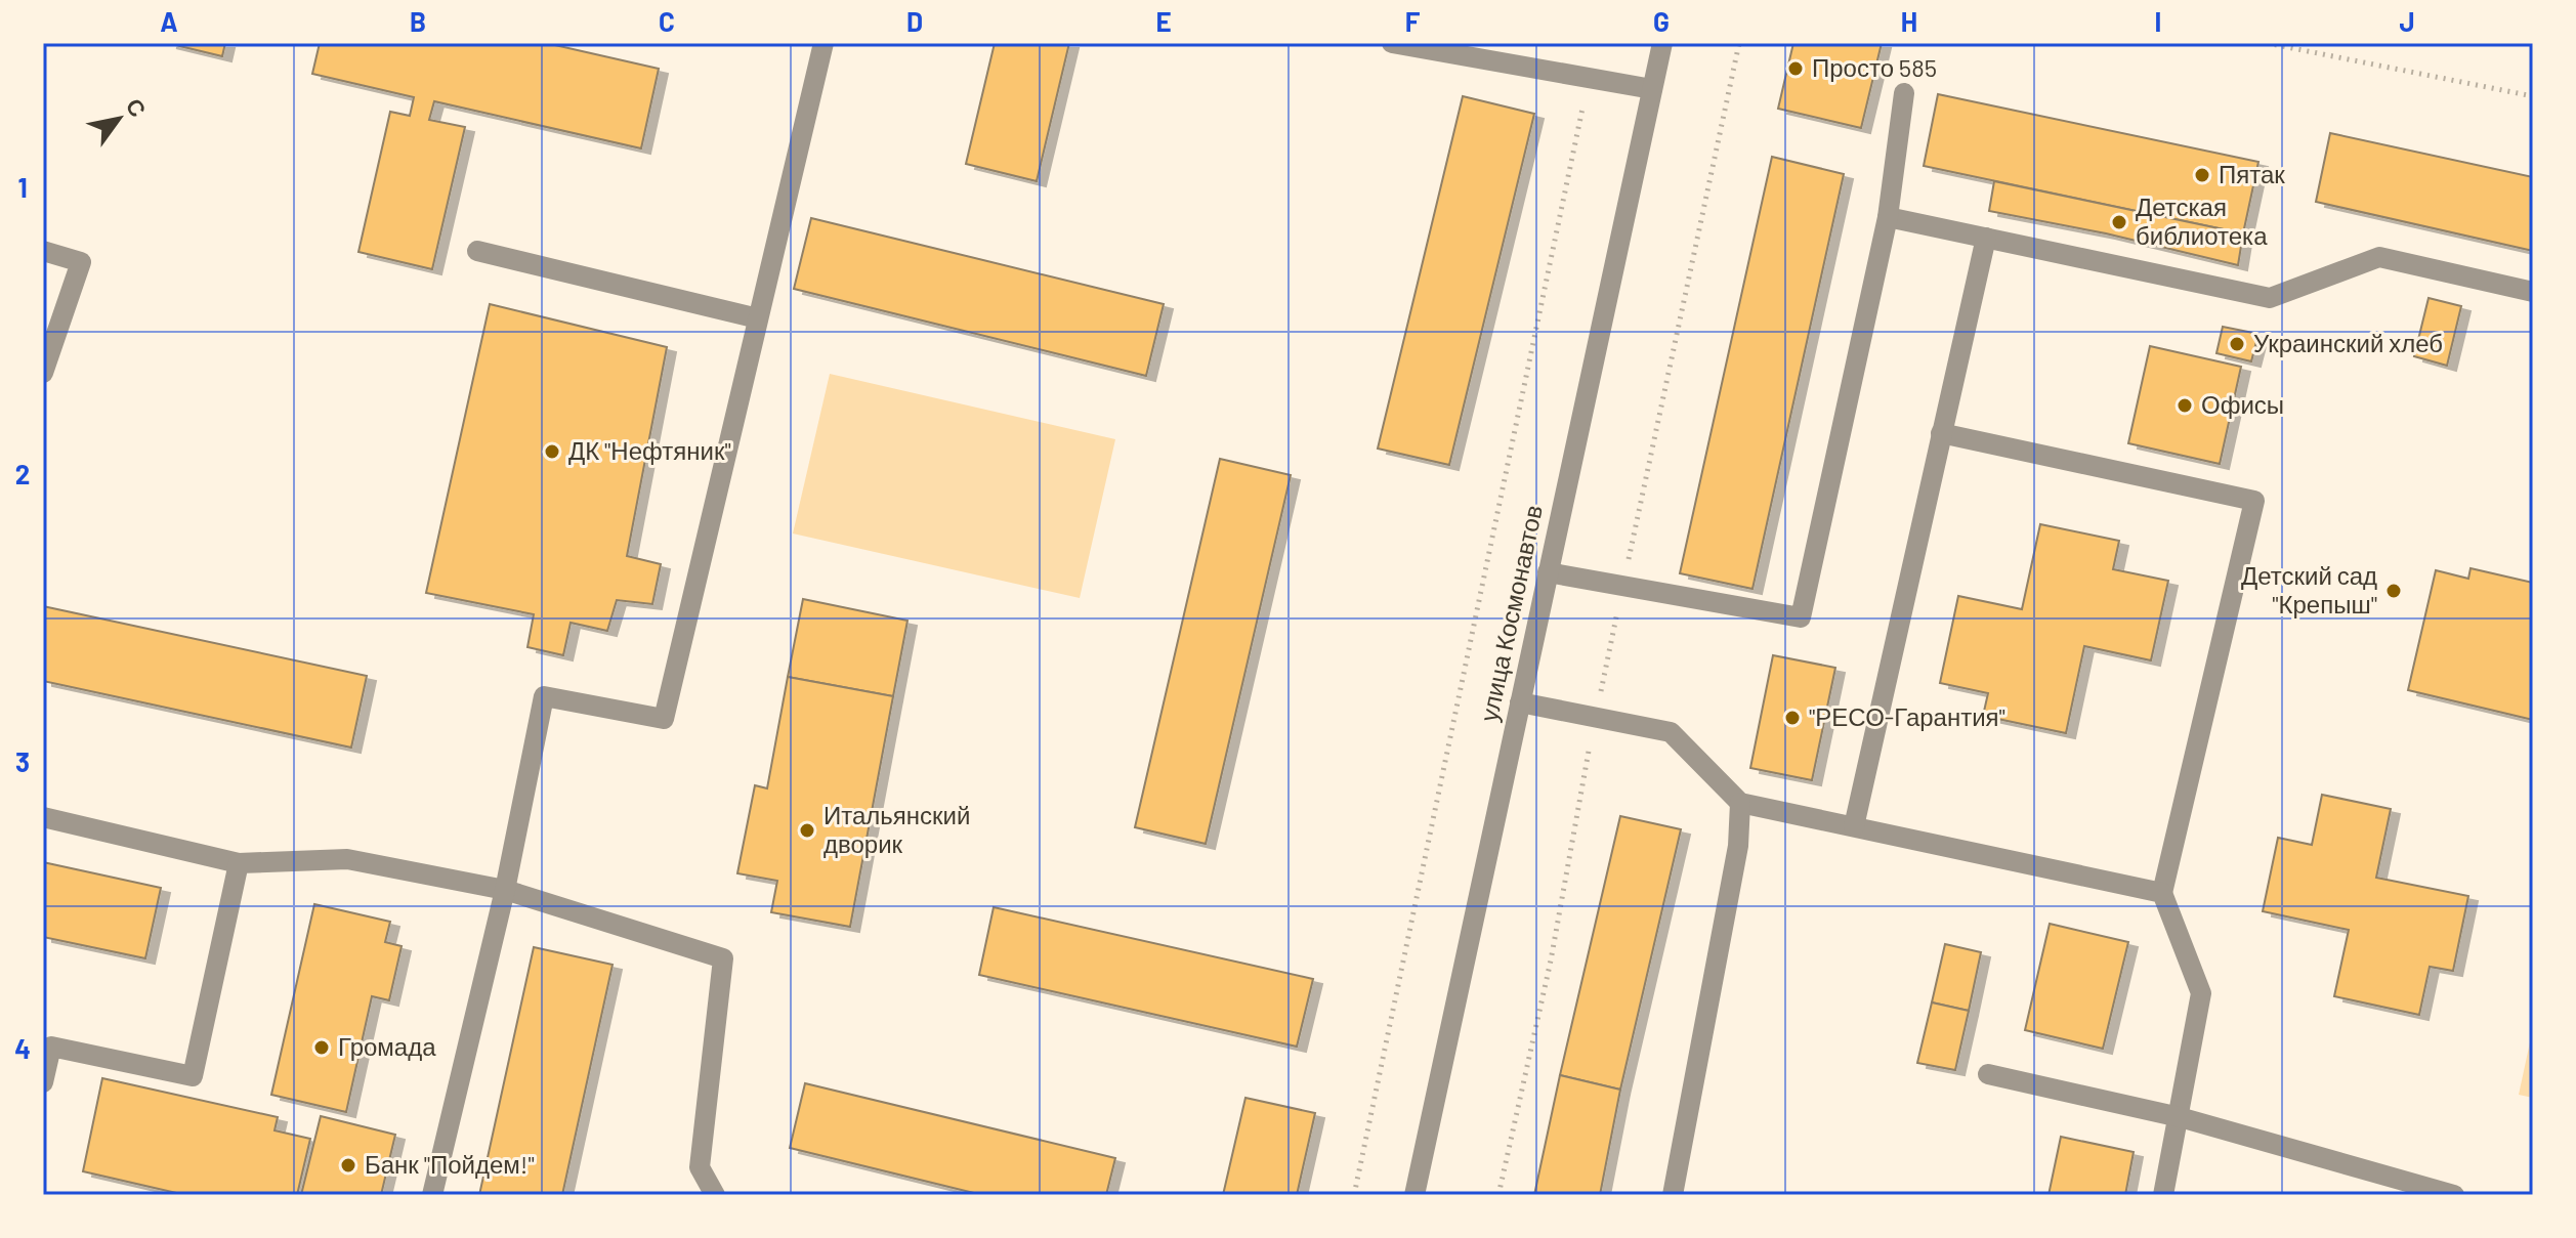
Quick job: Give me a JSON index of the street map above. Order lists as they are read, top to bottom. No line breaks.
{"streets":{"street":["улица Космонавтов"]},"places":["Просто 585","Пятак","Детская библиотека","Украинский хлеб","Офисы","ДК \"Нефтяник\"","Детский сад \"Крепыш\"","\"РЕСО-Гарантия\"","Итальянский дворик","Громада","Банк \"Пойдем!\""],"north":"top right","grid":{"columns":["A","B","C","D","E","F","G","H","I","J"],"rows":["1","2","3","4"]}}
